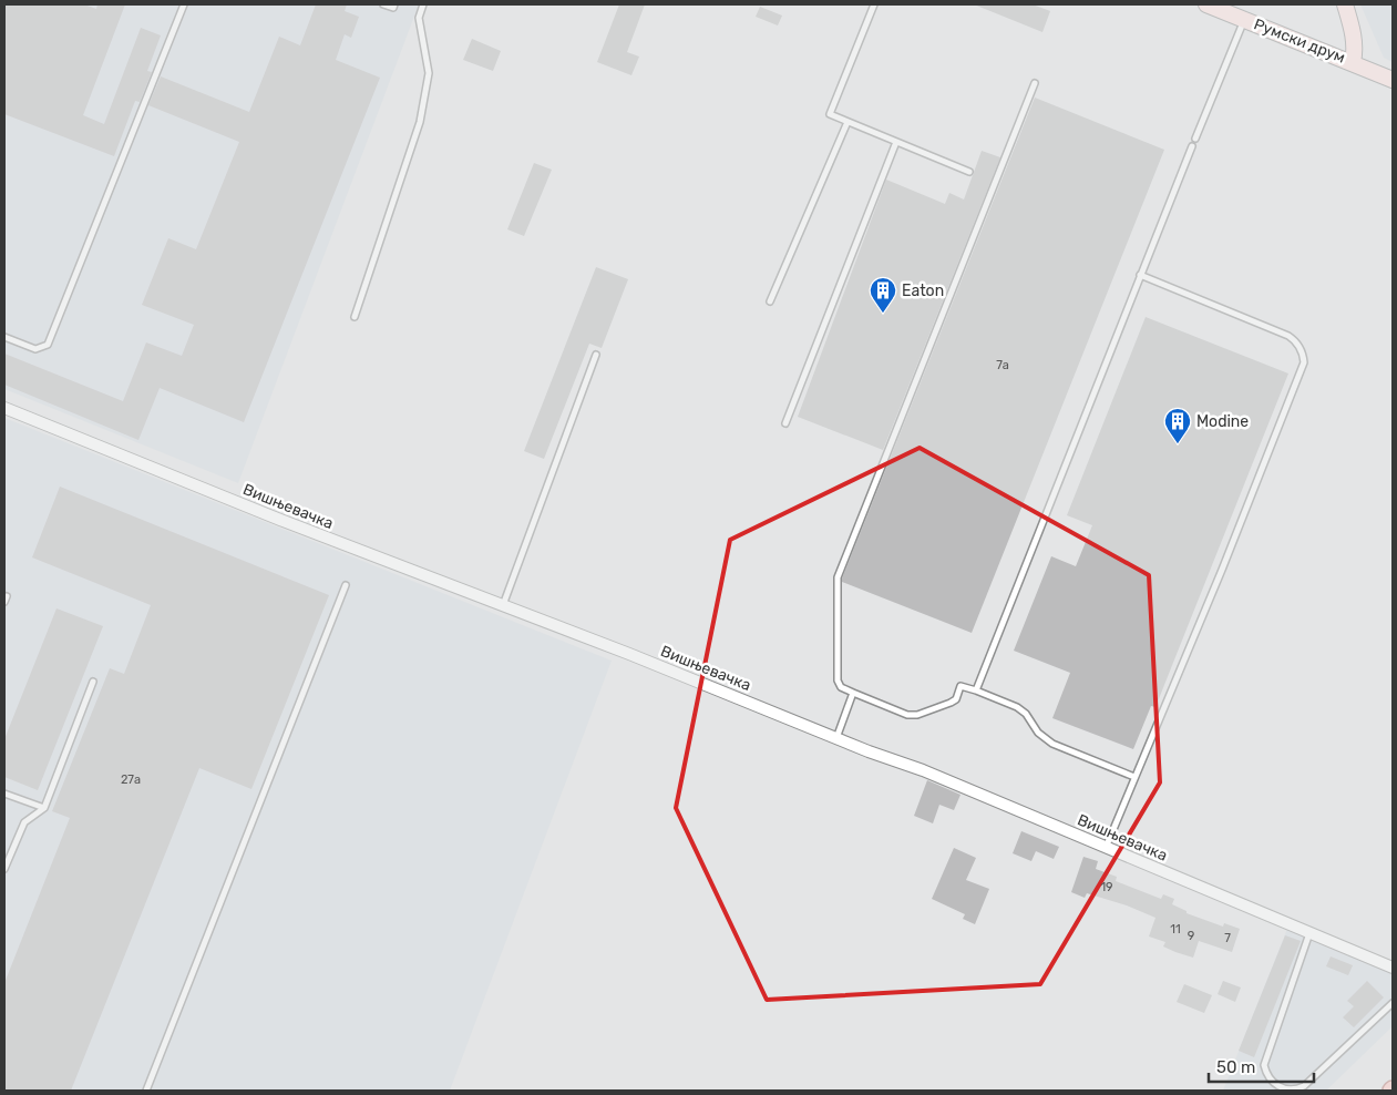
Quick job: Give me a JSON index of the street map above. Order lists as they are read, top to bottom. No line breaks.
{"streets":{"main road":["Румски друм"],"street":["Вишњевачка"]},"places":{"building":["Eaton","Modine"]},"house_numbers":["7a","27a","19","11","9","7"],"scale_bar":"50 m"}
